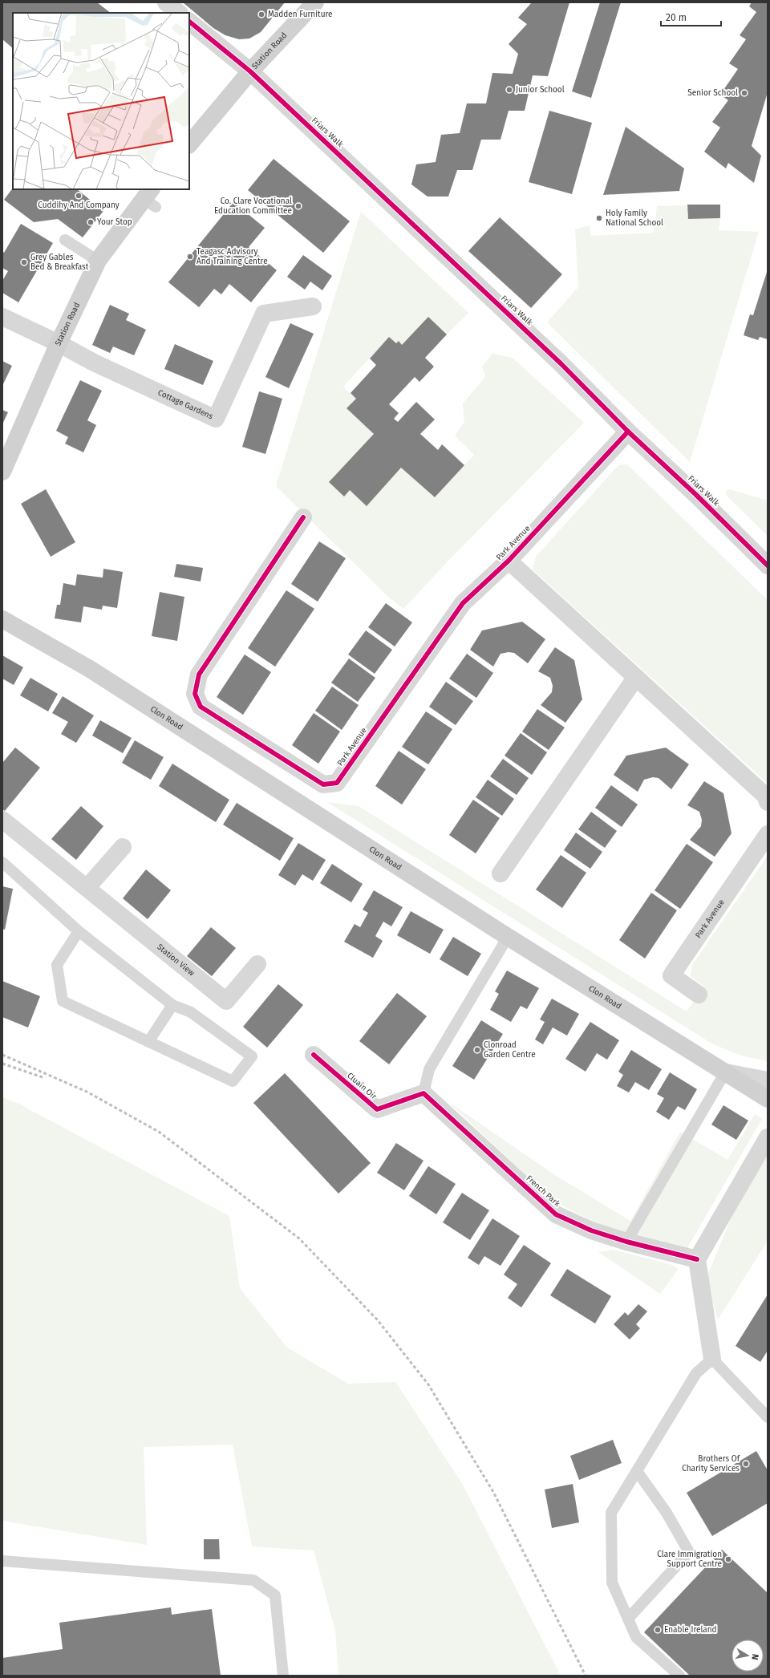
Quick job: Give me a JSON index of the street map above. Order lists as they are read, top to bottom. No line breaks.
{"streets":{"main road":["Station Road","Clon Road"],"street":["Friars Walk","Cottage Gardens","Park Avenue","Station View","Cluain Oir","French Park"]},"crossings":[["Station Road","Friars Walk"],["Station Road","Cottage Gardens"],["Friars Walk","Park Avenue"],["Cluain Oir","French Park"]],"places":["Madden Furniture","Junior School","Senior School","Cuddihy And Company","Co. Clare Vocational Education Committee","Holy Family National School","Your Stop","Teagasc Advisory And Training Centre","Grey Gables Bed & Breakfast","Clonroad Garden Centre","Brothers Of Charity Services","Clare Immigration Support Centre","Enable Ireland"],"scale_bar":"20 m","north":"right"}
